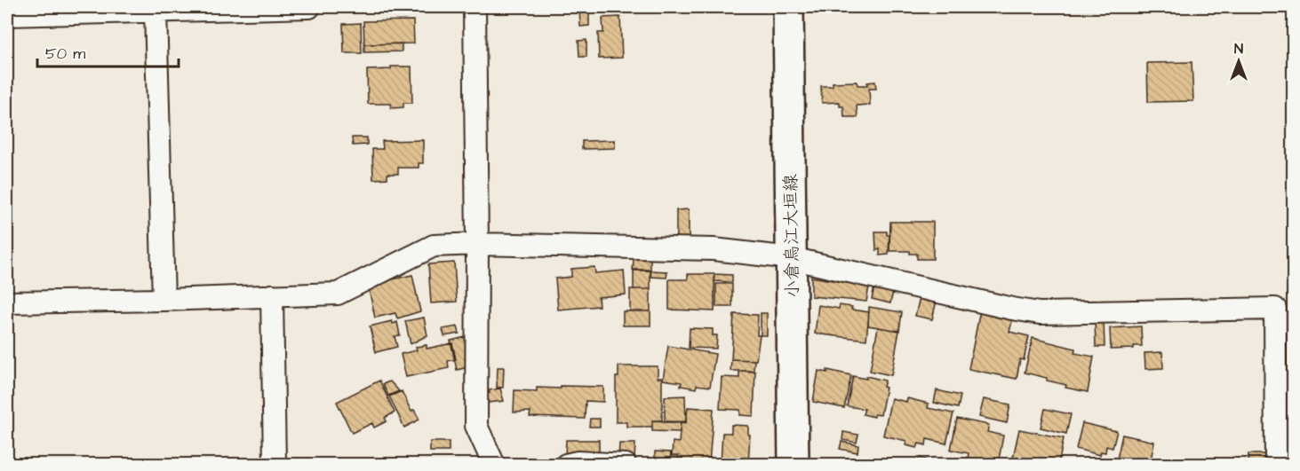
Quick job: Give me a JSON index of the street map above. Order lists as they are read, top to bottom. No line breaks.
{"streets":{"main road":["小倉烏江大垣線"]},"scale_bar":"50 m","north":"top"}
